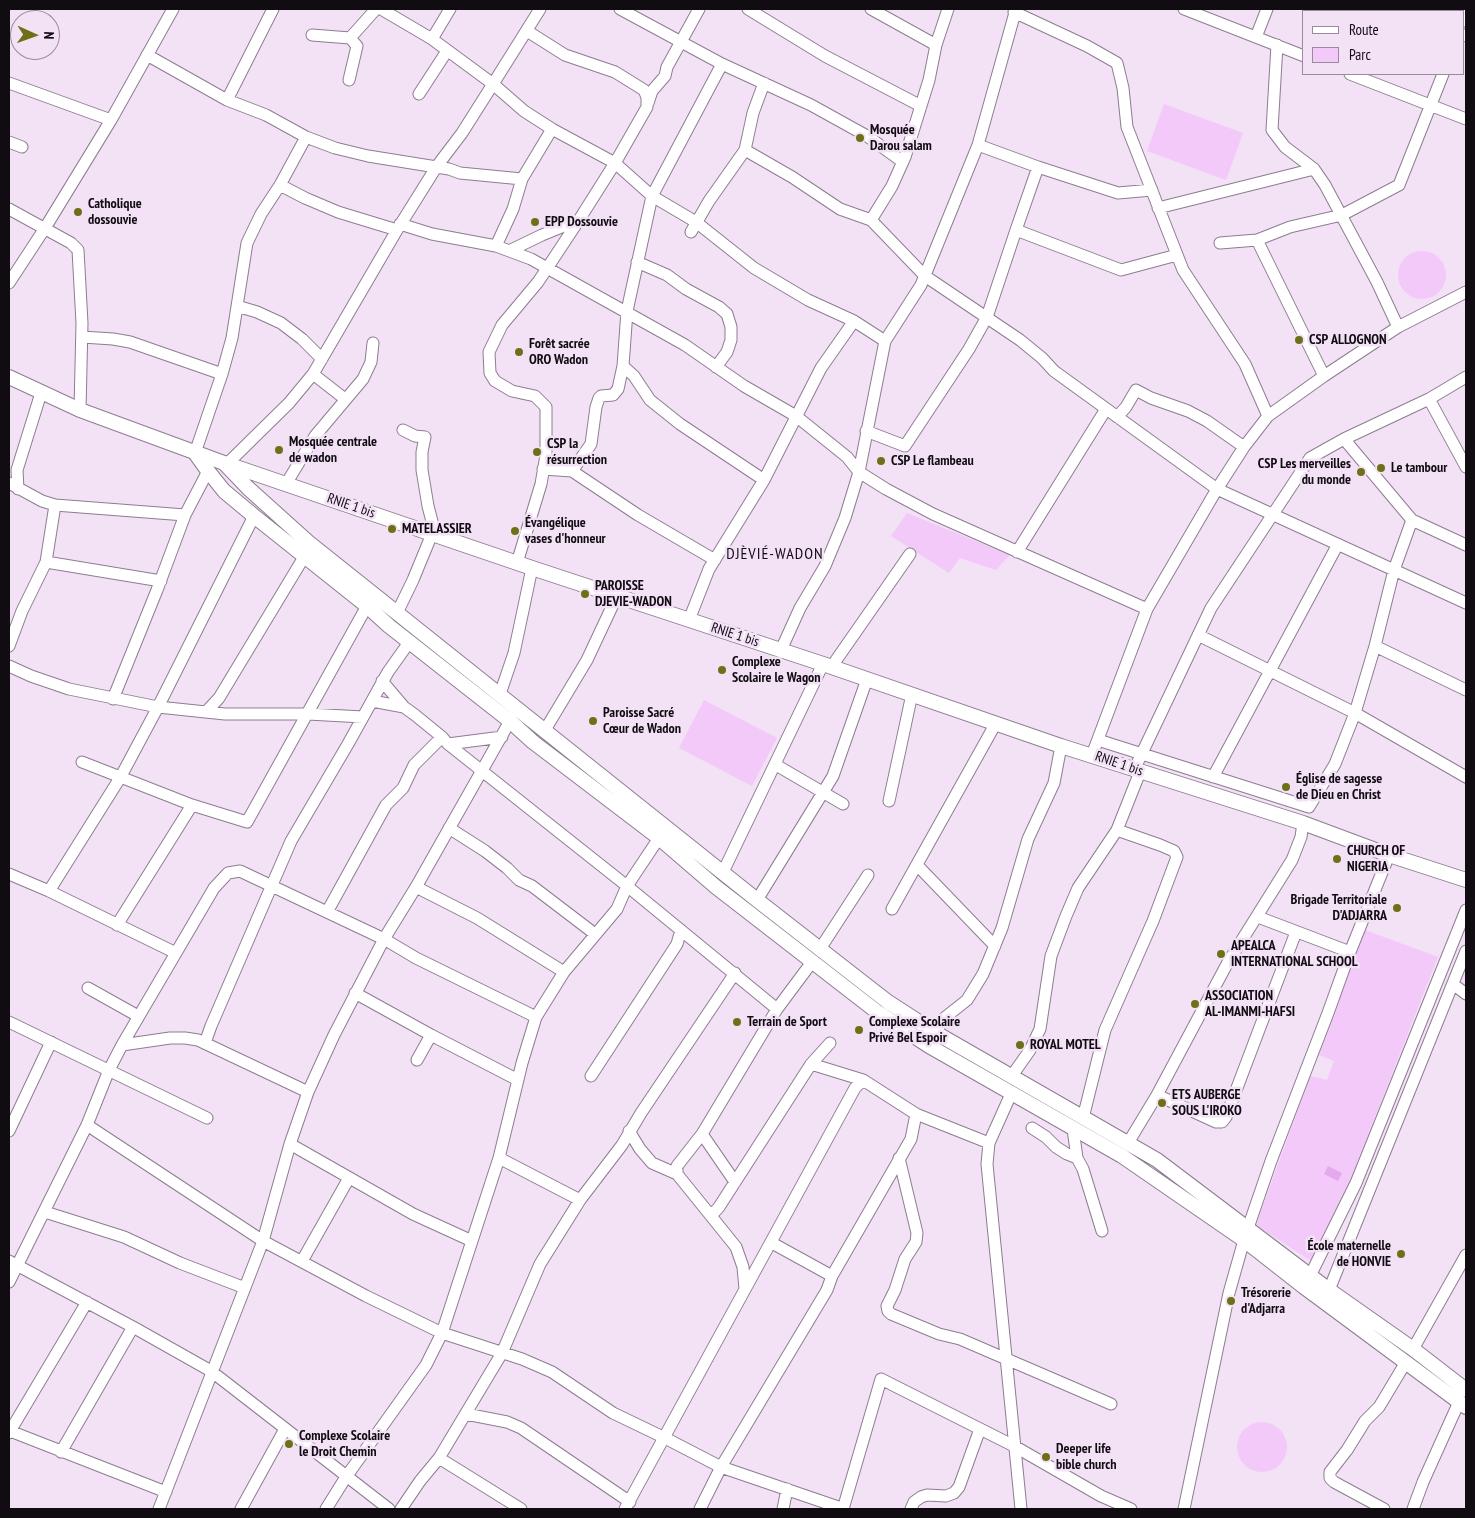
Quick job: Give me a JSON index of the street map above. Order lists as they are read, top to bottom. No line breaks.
{"streets":{"main road":["RNIE 1 bis"]},"districts":["DJÈVIÉ-WADON"],"places":["Mosquée Darou salam","Catholique dossouvie","EPP Dossouvie","CSP ALLOGNON","Forêt sacrée ORO Wadon","Mosquée centrale de wadon","CSP la résurrection","CSP Le flambeau","Le tambour","CSP Les merveilles du monde","MATELASSIER","Évangélique vases d'honneur","PAROISSE DJEVIE-WADON","Complexe Scolaire le Wagon","Paroisse Sacré Cœur de Wadon","Église de sagesse de Dieu en Christ","CHURCH OF NIGERIA","Brigade Territoriale D'ADJARRA","APEALCA INTERNATIONAL SCHOOL","ASSOCIATION AL-IMANMI-HAFSI","Terrain de Sport","Complexe Scolaire Privé Bel Espoir","ROYAL MOTEL","ETS AUBERGE SOUS L'IROKO","École maternelle de HONVIE","Trésorerie d'Adjarra","Complexe Scolaire le Droit Chemin","Deeper life bible church"],"legend":["Route","Parc"],"north":"right"}
